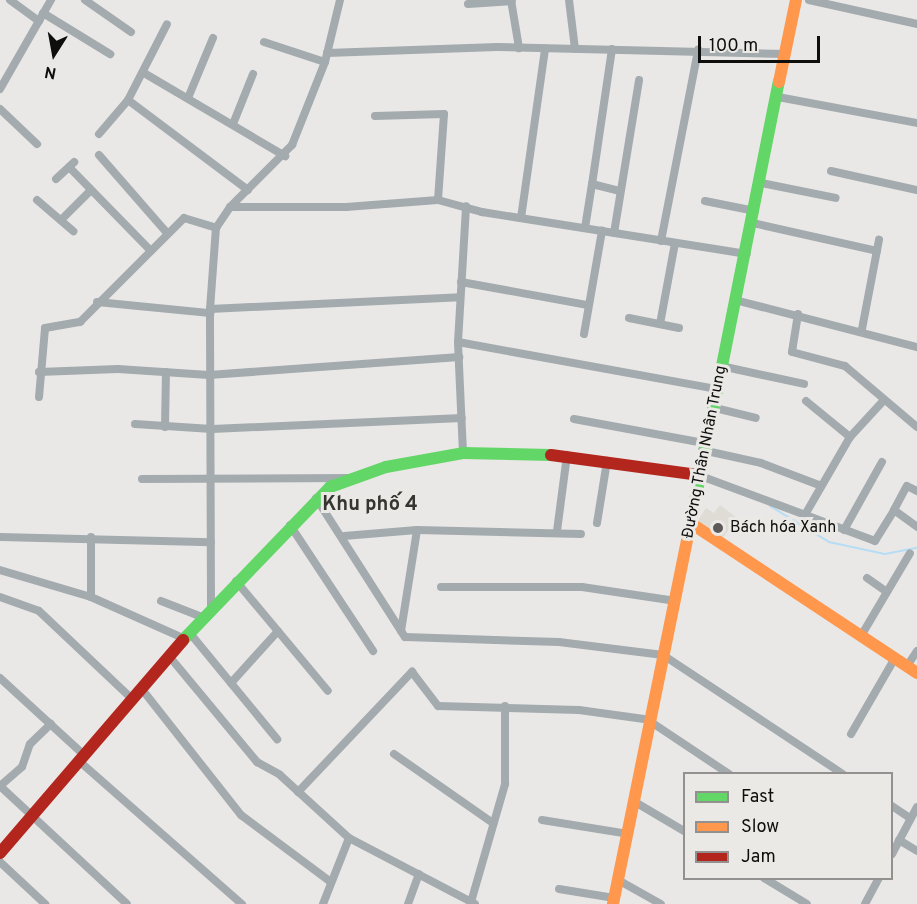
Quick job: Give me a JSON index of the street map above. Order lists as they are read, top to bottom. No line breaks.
{"streets":{"street":["Đường Thân Nhân Trung"]},"districts":["Khu phố 4"],"places":["Bách hóa Xanh"],"legend":["Fast","Slow","Jam"],"scale_bar":"100 m","north":"bottom"}
